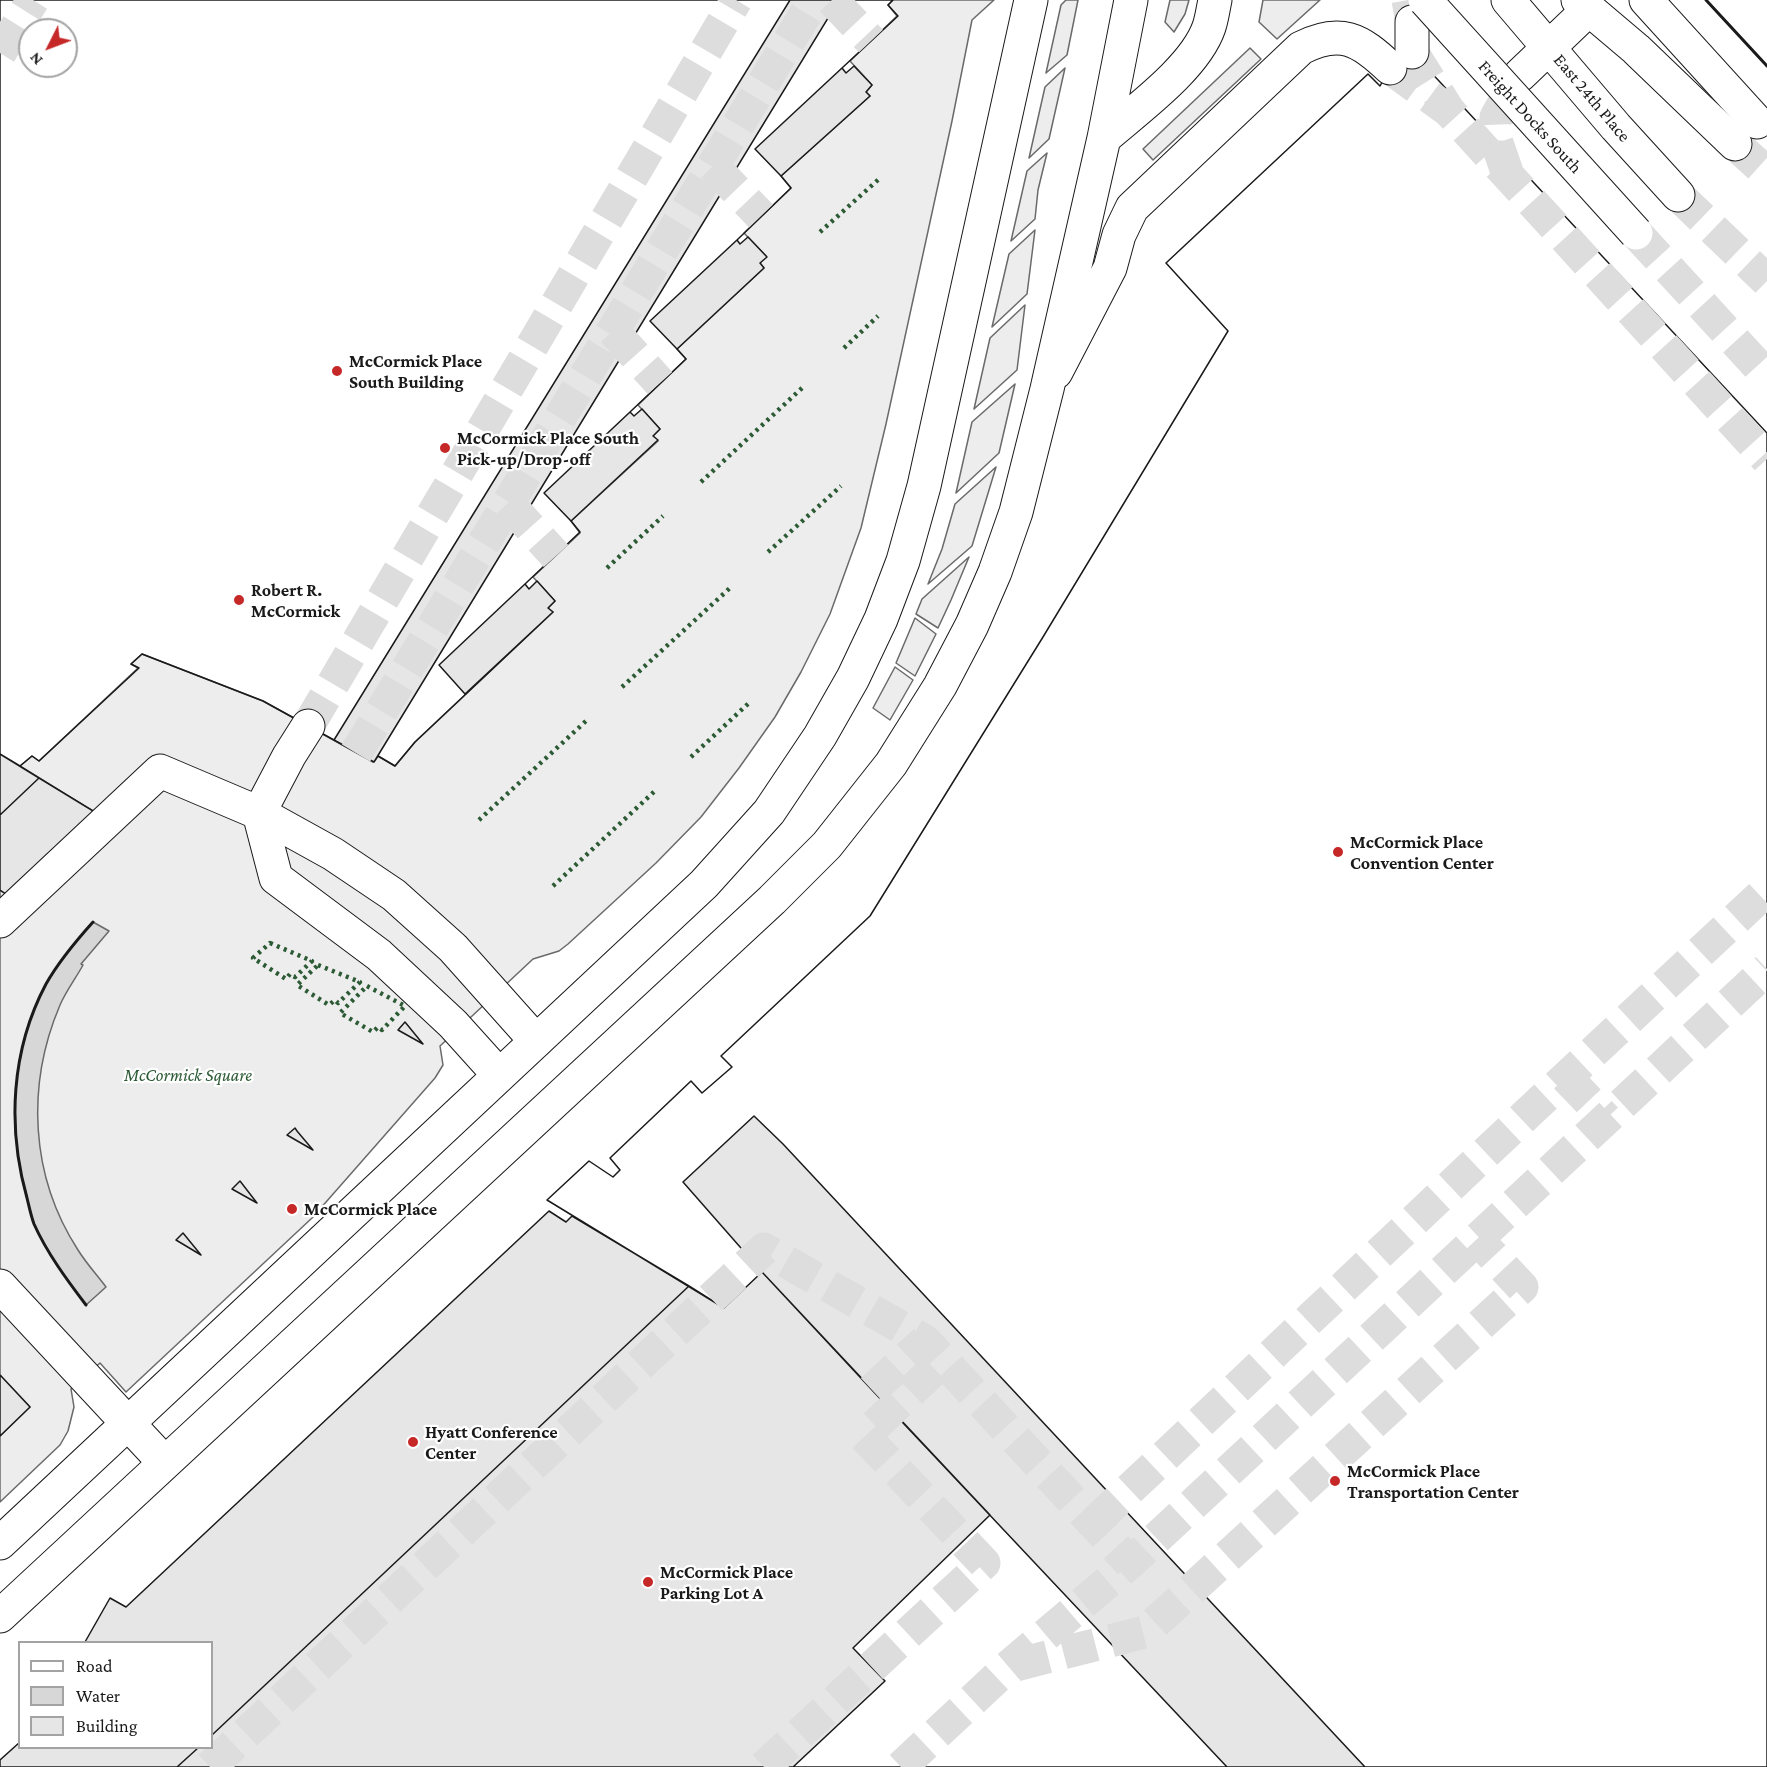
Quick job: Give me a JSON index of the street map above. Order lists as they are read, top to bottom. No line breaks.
{"streets":{"main road":["East 24th Place","Freight Docks South"]},"parks":["McCormick Square"],"places":["McCormick Place South Building","McCormick Place South Pick-up/Drop-off","Robert R. McCormick","McCormick Place Convention Center","McCormick Place","Hyatt Conference Center","McCormick Place Transportation Center","McCormick Place Parking Lot A"],"legend":["Road","Water","Building"],"north":"bottom left"}
